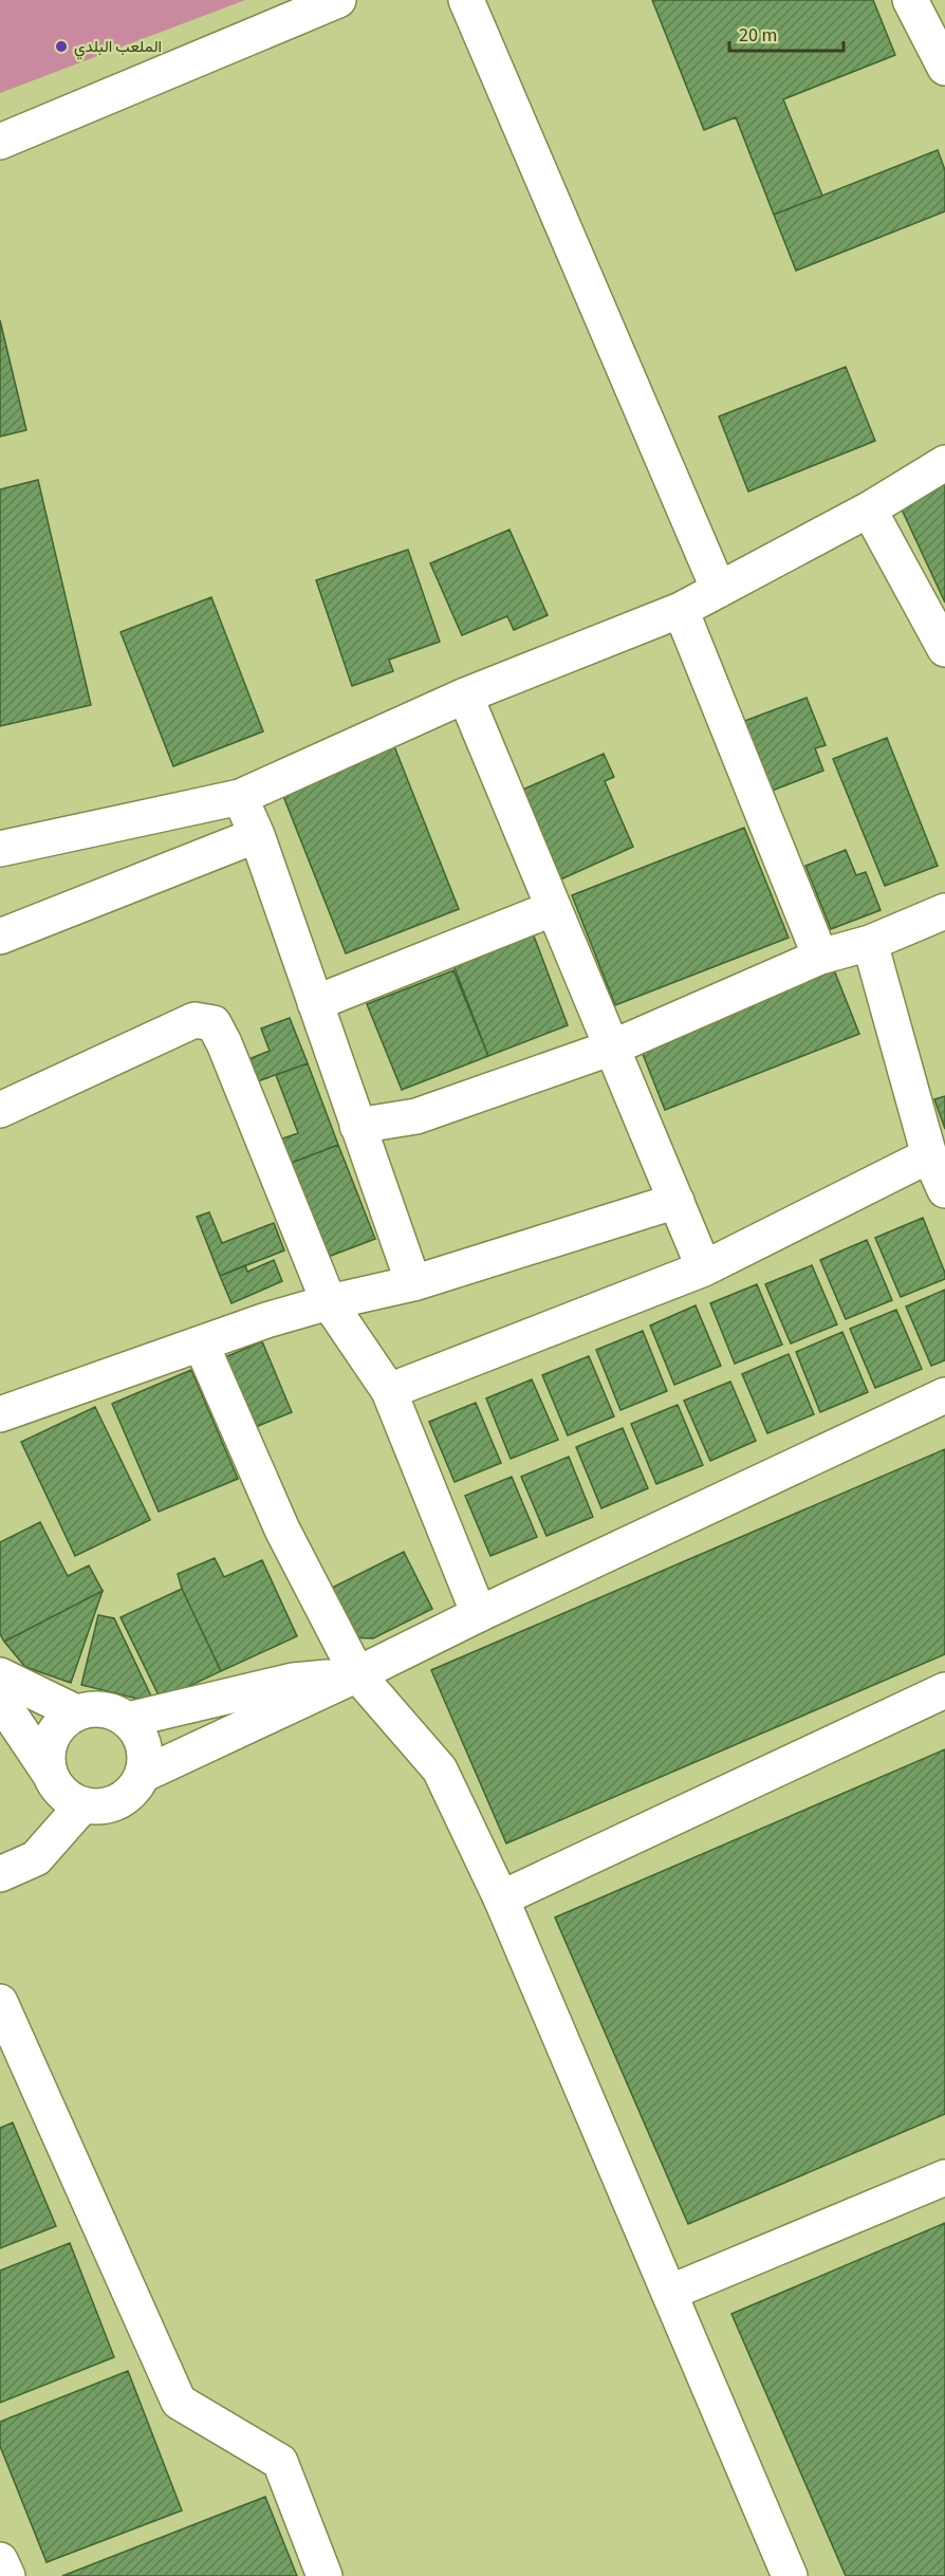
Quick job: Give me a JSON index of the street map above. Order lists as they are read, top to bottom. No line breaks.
{"places":["الملعب البلدي"],"scale_bar":"20 m"}
